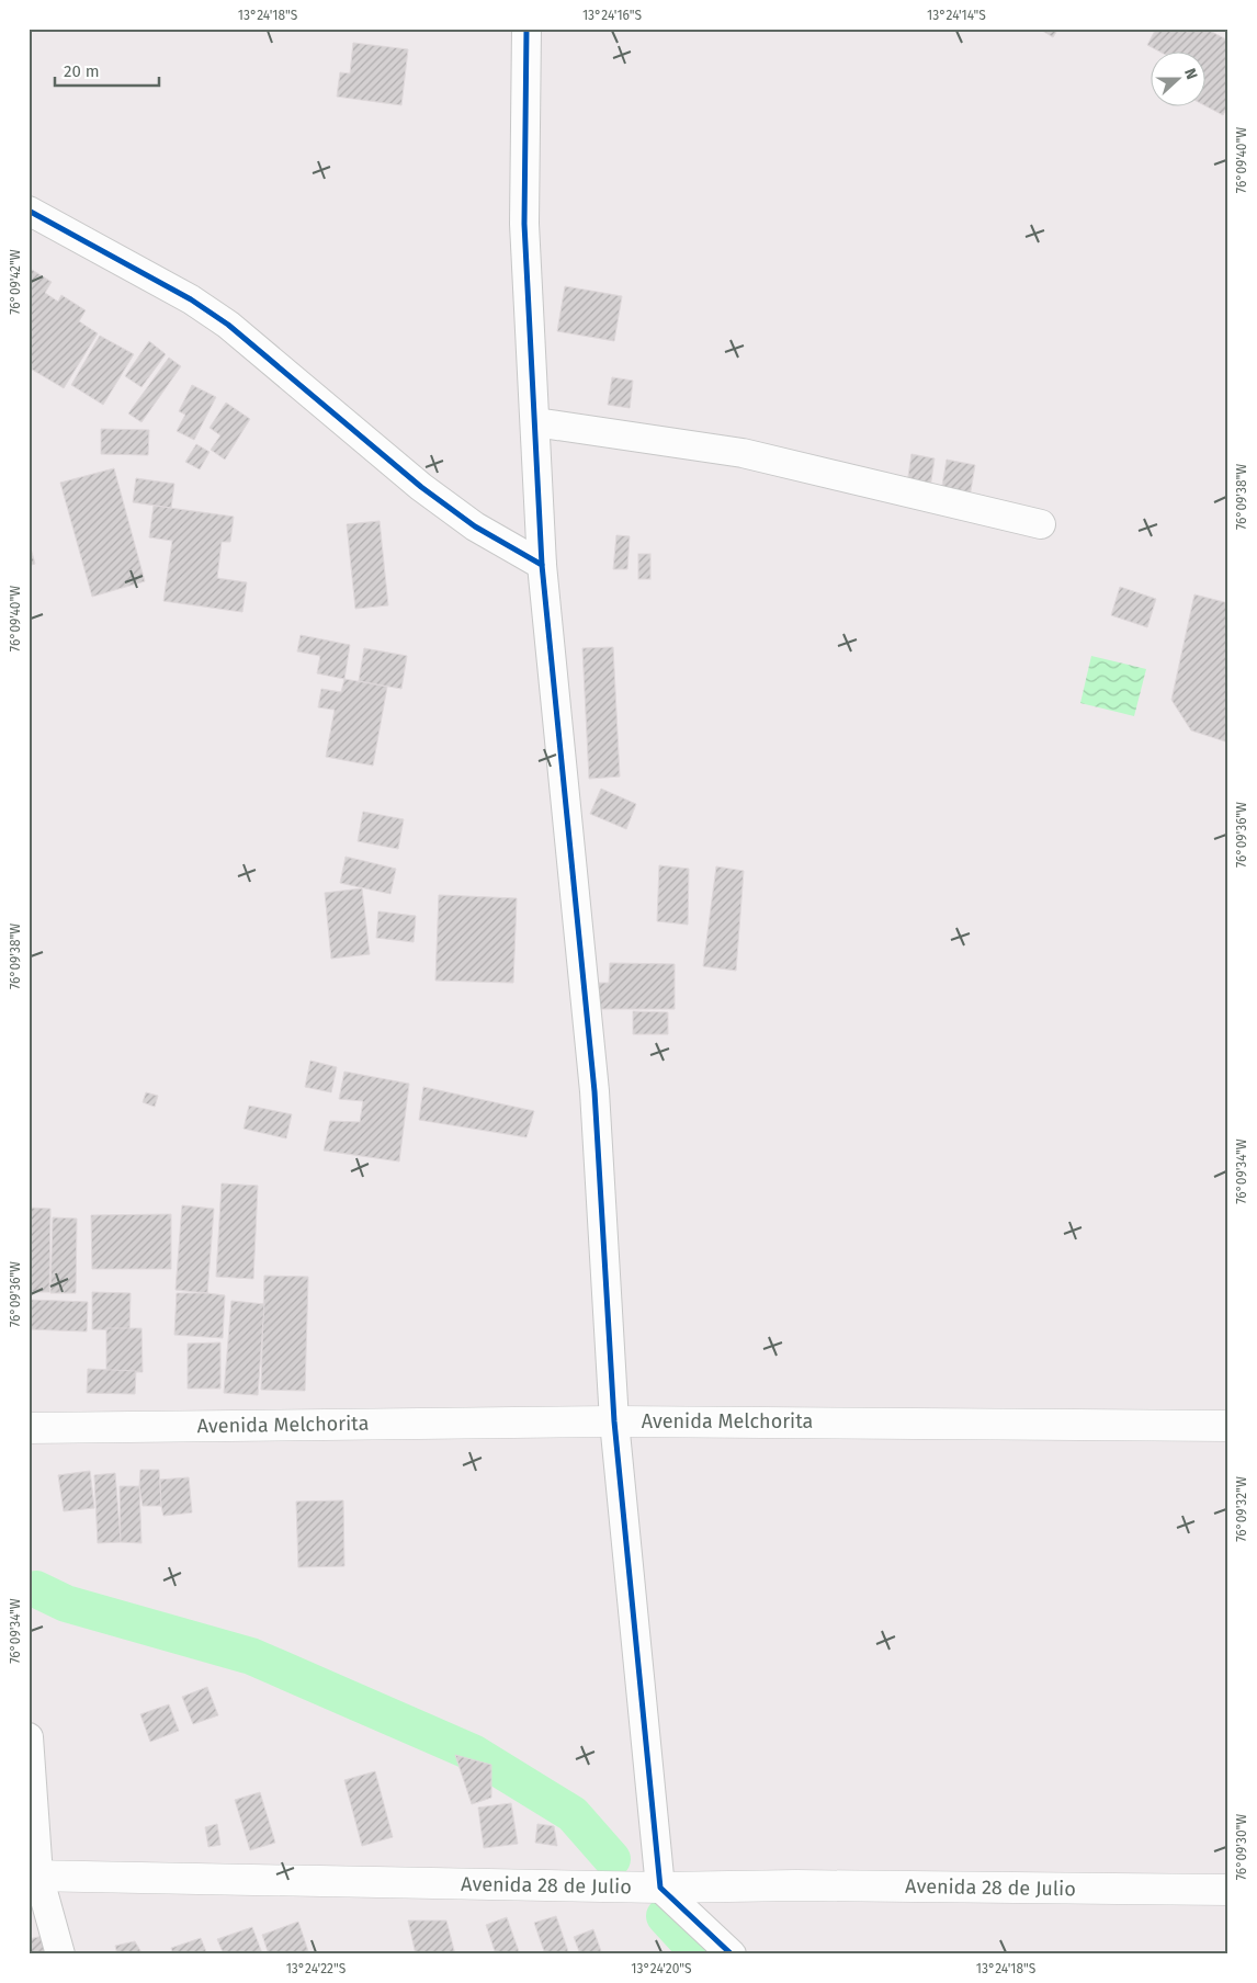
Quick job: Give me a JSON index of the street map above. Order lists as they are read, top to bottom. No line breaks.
{"streets":{"main road":["Avenida Melchorita","Avenida 28 de Julio"]},"scale_bar":"20 m","north":"right","coordinates":["13°24'18\"S","13°24'16\"S","13°24'14\"S","76°09'40\"W","76°09'42\"W","76°09'38\"W","76°09'36\"W","76°09'34\"W","76°09'32\"W","76°09'30\"W","13°24'22\"S","13°24'20\"S"]}
